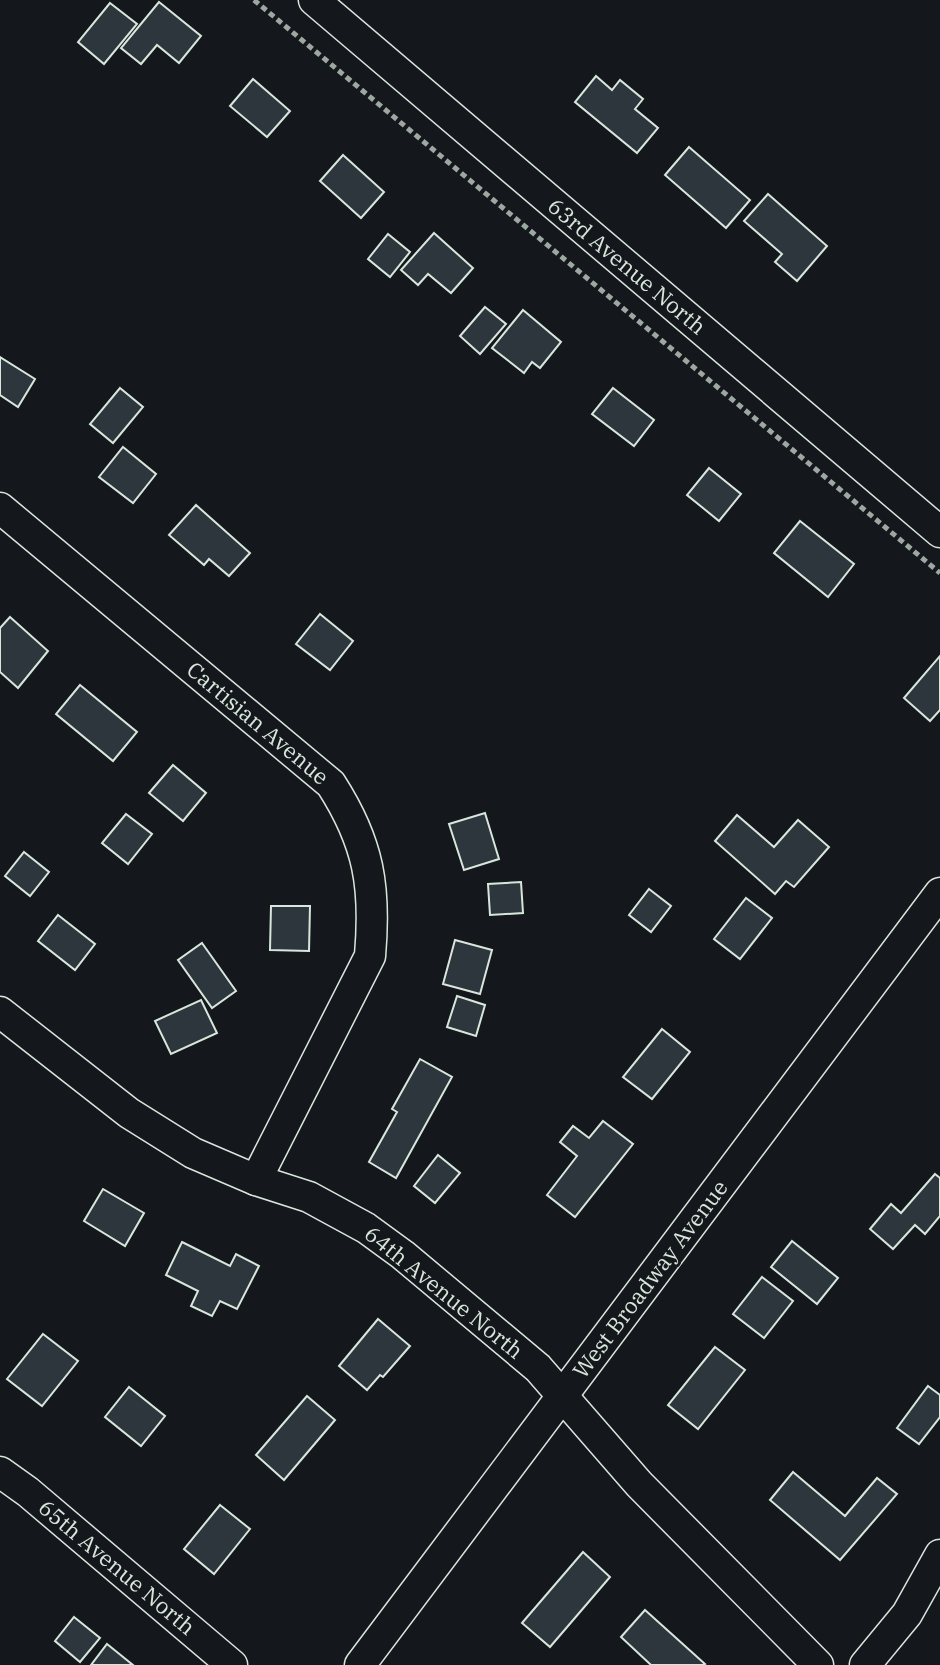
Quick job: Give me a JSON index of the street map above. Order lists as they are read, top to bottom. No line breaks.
{"streets":{"street":["63rd Avenue North","Cartisian Avenue","West Broadway Avenue","64th Avenue North","65th Avenue North"]},"crossings":[["Cartisian Avenue","64th Avenue North"],["West Broadway Avenue","64th Avenue North"]]}
